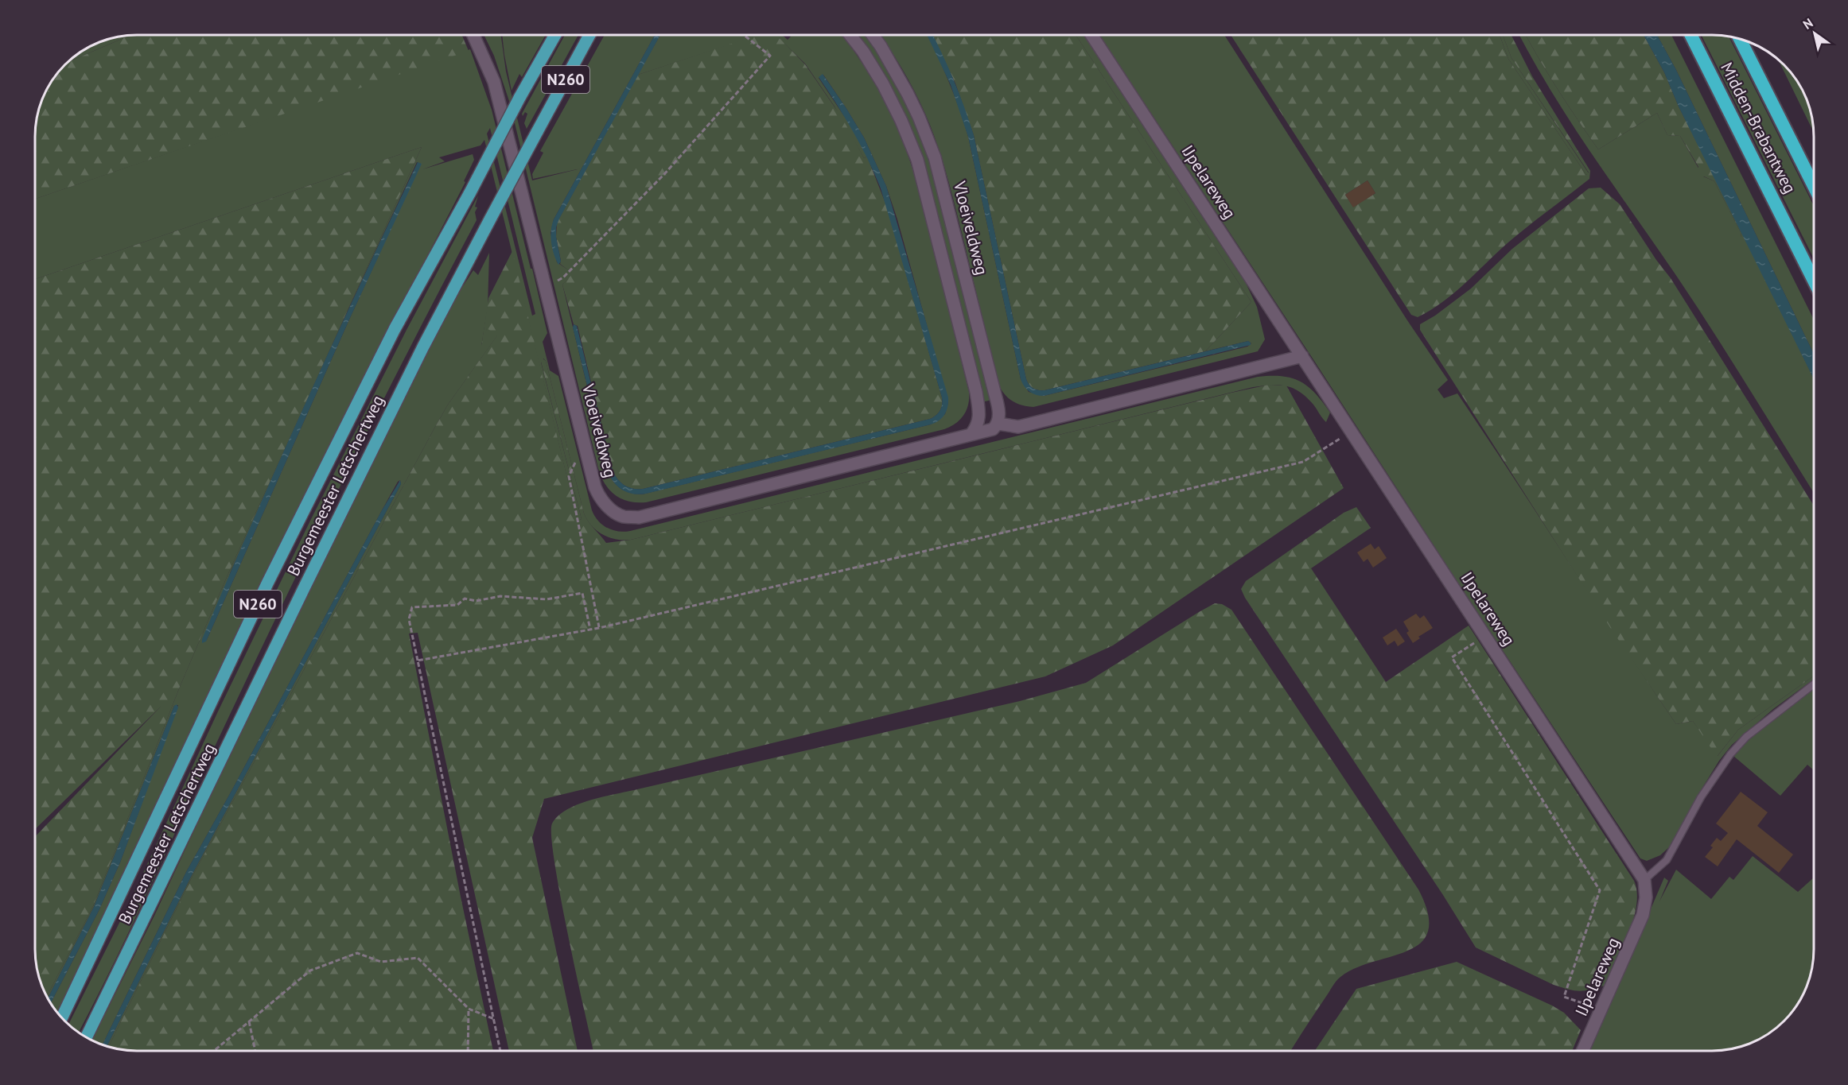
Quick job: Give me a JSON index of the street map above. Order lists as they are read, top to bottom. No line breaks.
{"streets":{"highway":["Midden-Brabantweg"],"main road":["N260","Burgemeester Letschertweg"],"street":["IJpelareweg","Vloeiveldweg"]},"north":"top left"}
